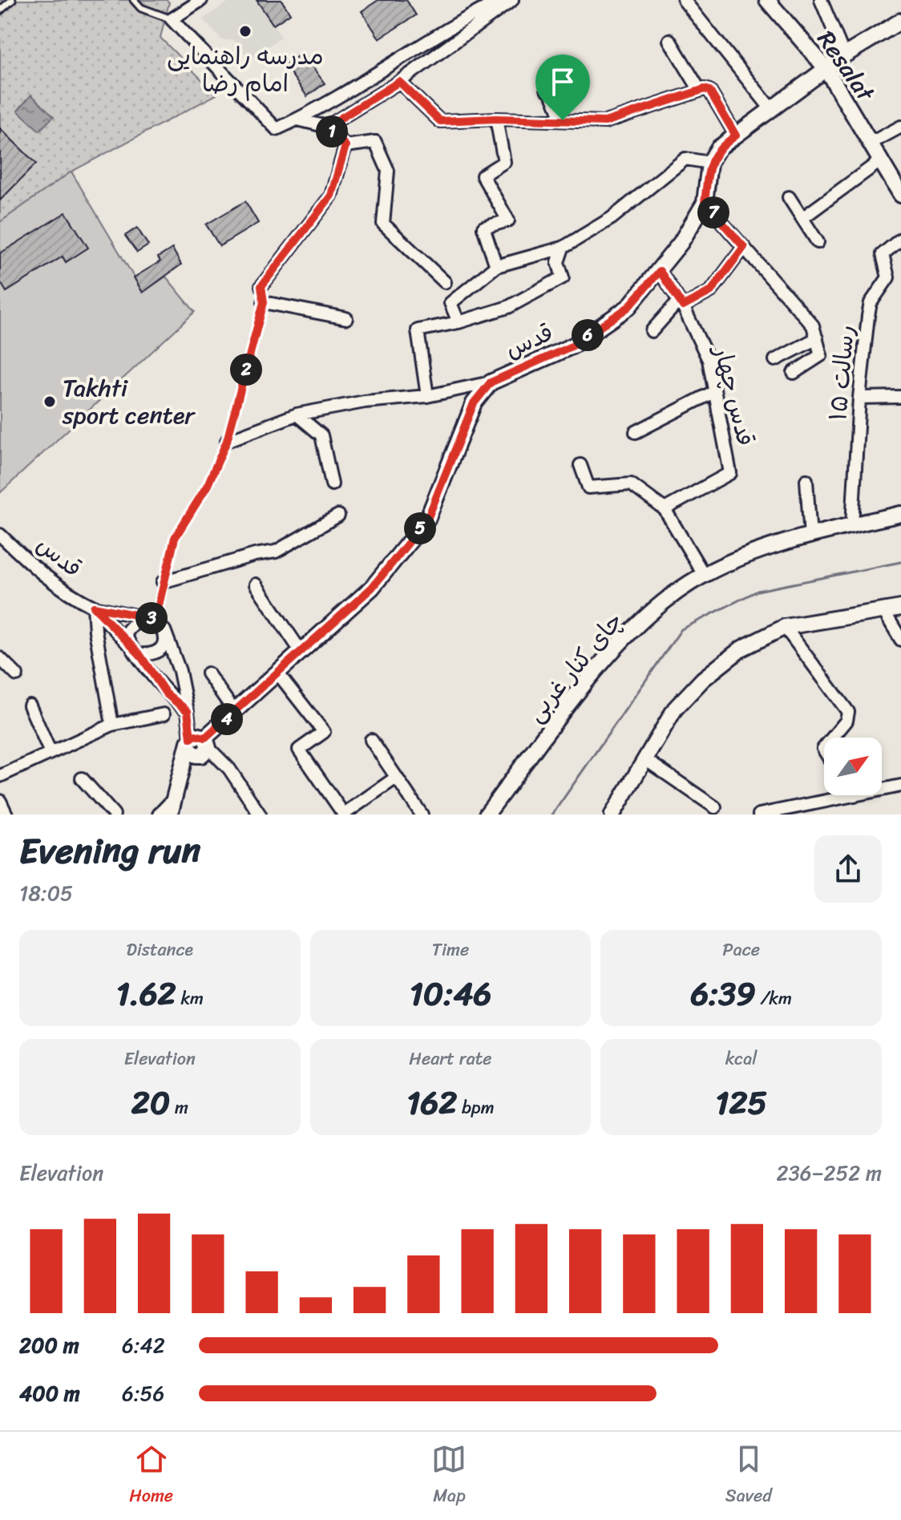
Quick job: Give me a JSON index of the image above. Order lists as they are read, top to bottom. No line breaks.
{"streets":{"street":["Resalat","قدس","رسالت ۱۵","قدس چهار","چای کنار غربی"]},"crossings":[["قدس","قدس چهار"],["رسالت ۱۵","چای کنار غربی"]],"places":["مدرسه راهنمایی امام رضا","Takhti sport center"],"north":"top right","page":{"pins":["1","7","6","2","5","3","4"],"heading":["Evening run","18:05"],"stats":[["Distance","1.62 km"],["Time","10:46"],["Pace","6:39 /km"],["Elevation","20 m"],["Heart rate","162 bpm"],["kcal","125"]],"chart":["Elevation","236–252 m"],"list":[{"name":"200 m","note":"6:42"},{"name":"400 m","note":"6:56"}],"tabs":["Home","Map","Saved"]}}
